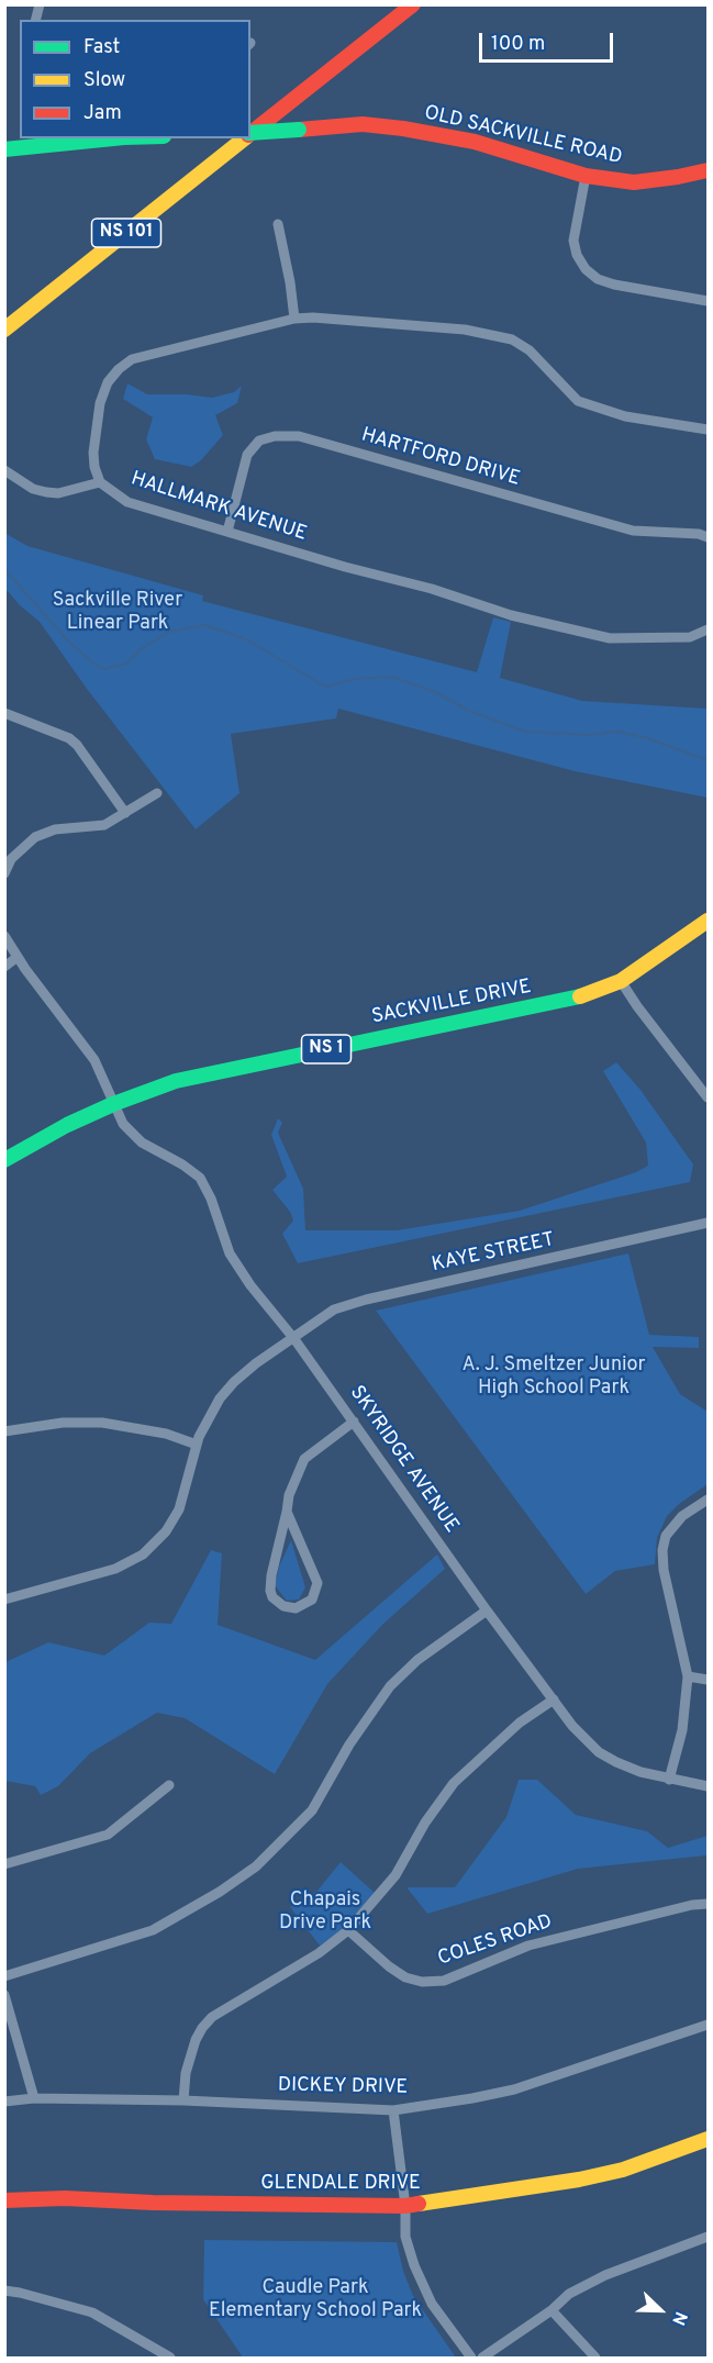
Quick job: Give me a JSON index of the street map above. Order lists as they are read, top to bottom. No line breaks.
{"streets":{"main road":["OLD SACKVILLE ROAD","NS 101","SACKVILLE DRIVE","NS 1","GLENDALE DRIVE"],"street":["HARTFORD DRIVE","HALLMARK AVENUE","KAYE STREET","SKYRIDGE AVENUE","COLES ROAD","DICKEY DRIVE"]},"crossings":[["HARTFORD DRIVE","HALLMARK AVENUE"],["SACKVILLE DRIVE","SKYRIDGE AVENUE"],["KAYE STREET","SKYRIDGE AVENUE"]],"parks":["Sackville River Linear Park","A. J. Smeltzer Junior High School Park","Chapais Drive Park","Caudle Park Elementary School Park"],"legend":["Fast","Slow","Jam"],"scale_bar":"100 m","north":"bottom right"}
